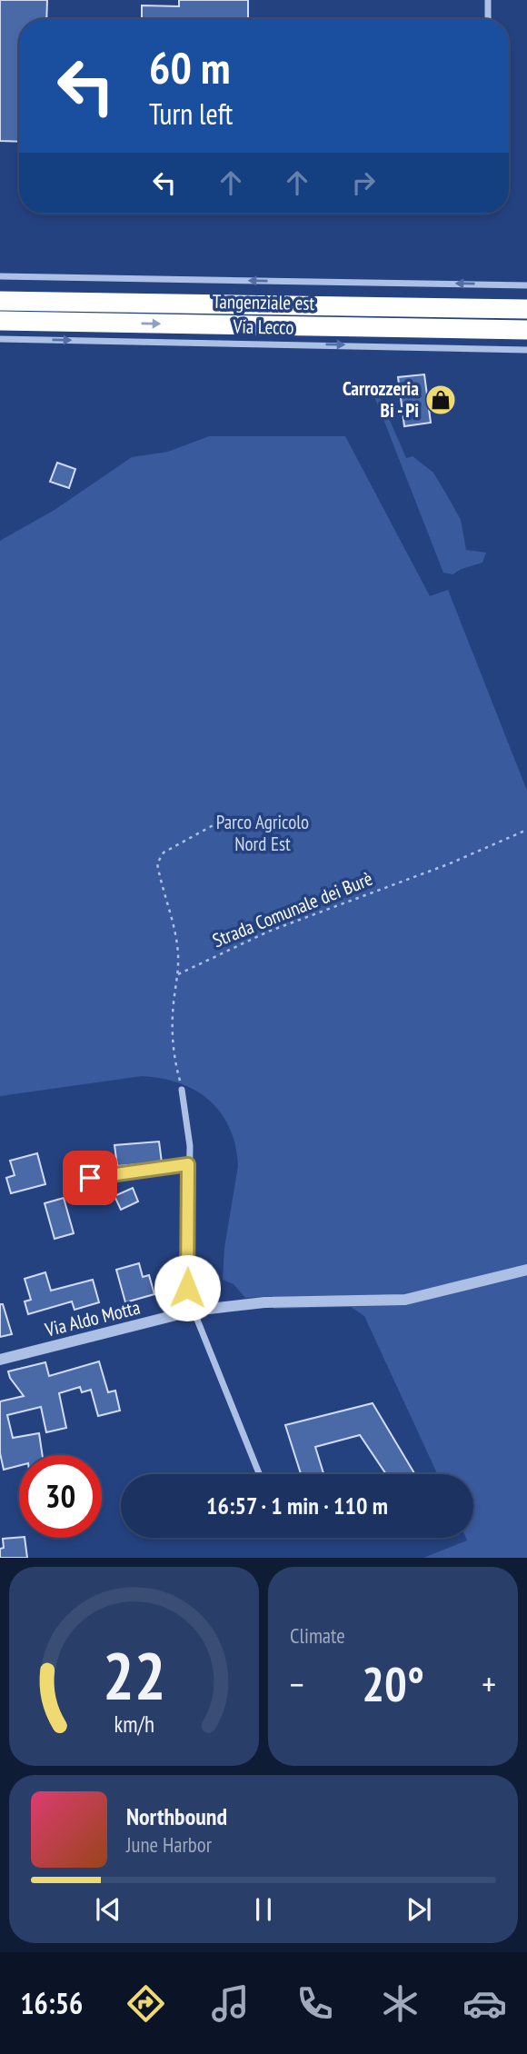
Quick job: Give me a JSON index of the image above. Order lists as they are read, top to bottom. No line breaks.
{"streets":{"highway":["Tangenziale est"],"street":["Via Lecco","Via Aldo Motta"],"path":["Strada Comunale dei Burè"]},"one_way":["Via Lecco"],"parks":["Parco Agricolo Nord Est"],"places":{"shop":["Carrozzeria Bi - Pi"]},"page":{"turn":["60 m","Turn left"],"limit":"30","trip":"16:57 · 1 min · 110 m","tile":"Climate","heat":["−","20°","+"],"song":["Northbound","June Harbor"],"tabs":"16:56","gauge":["22","km/h"]}}
